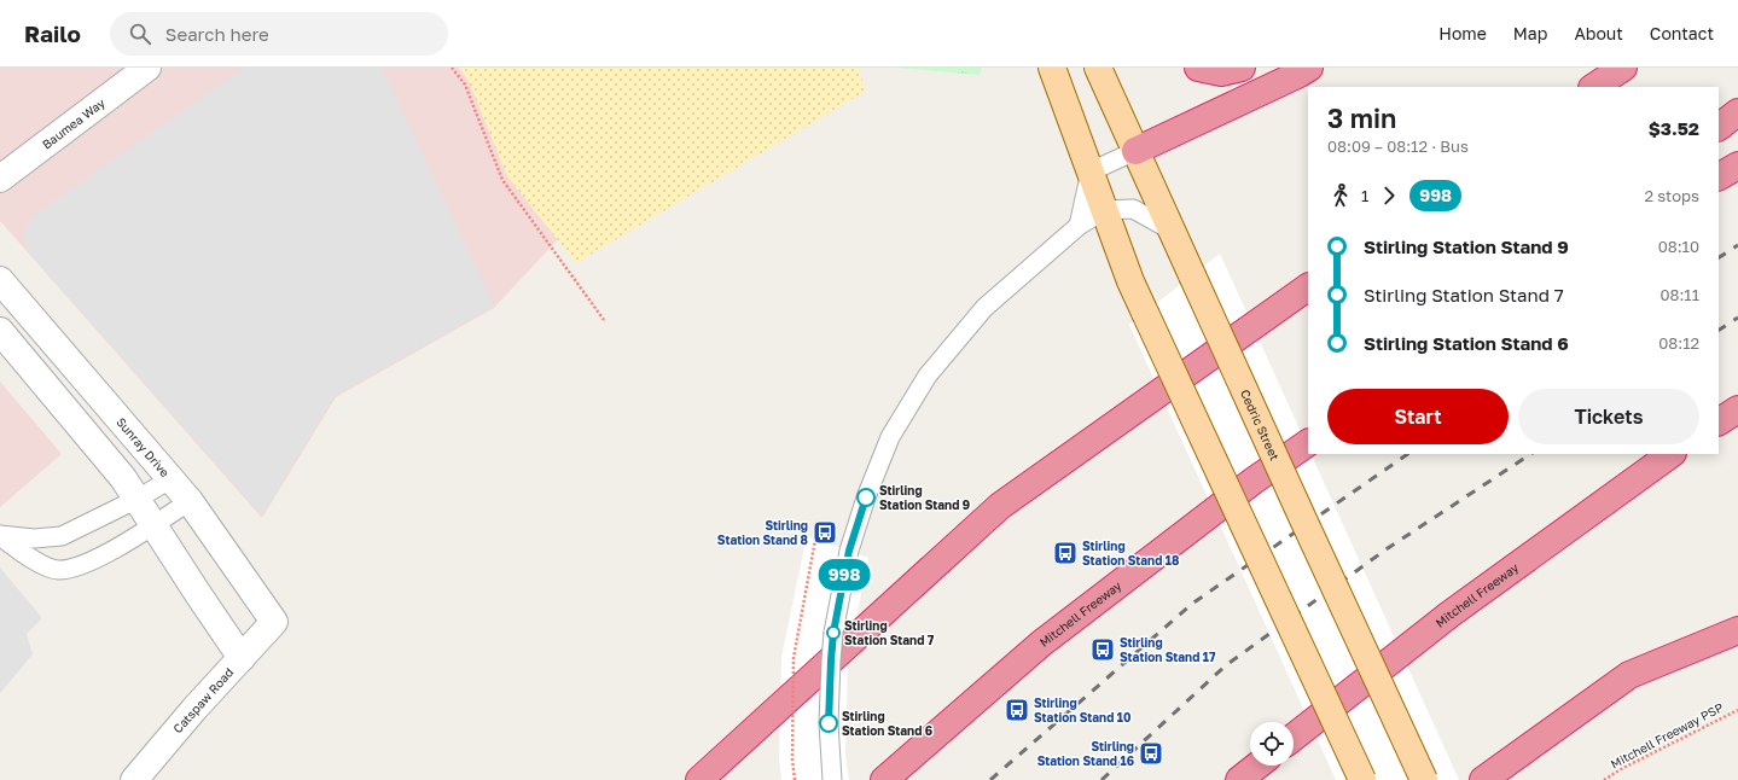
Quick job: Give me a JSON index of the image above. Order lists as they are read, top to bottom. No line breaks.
{"streets":{"highway":["Mitchell Freeway"],"main road":["Cedric Street"],"street":["Baumea Way","Sunray Drive","Catspaw Road"],"path":["Mitchell Freeway PSP"]},"crossings":[["Sunray Drive","Catspaw Road"]],"places":{"other":["Stirling Station Stand 9","Stirling Station Stand 7","Stirling Station Stand 6"],"bus stop":["Stirling Station Stand 8","Stirling Station Stand 18","Stirling Station Stand 17","Stirling Station Stand 10","Stirling Station Stand 16"]},"lines":["bus line 998"],"page":{"header":"Railo","search":"Search here","nav":["Home","Map","About","Contact"],"on_map":"998","heading":["3 min","08:09 – 08:12 · Bus","$3.52"],"legs":["1","998","2 stops"],"list":[{"name":"Stirling Station Stand 9","value":"08:10"},{"name":"Stirling Station Stand 7","value":"08:11"},{"name":"Stirling Station Stand 6","value":"08:12"}],"buttons":["Start","Tickets"]}}
